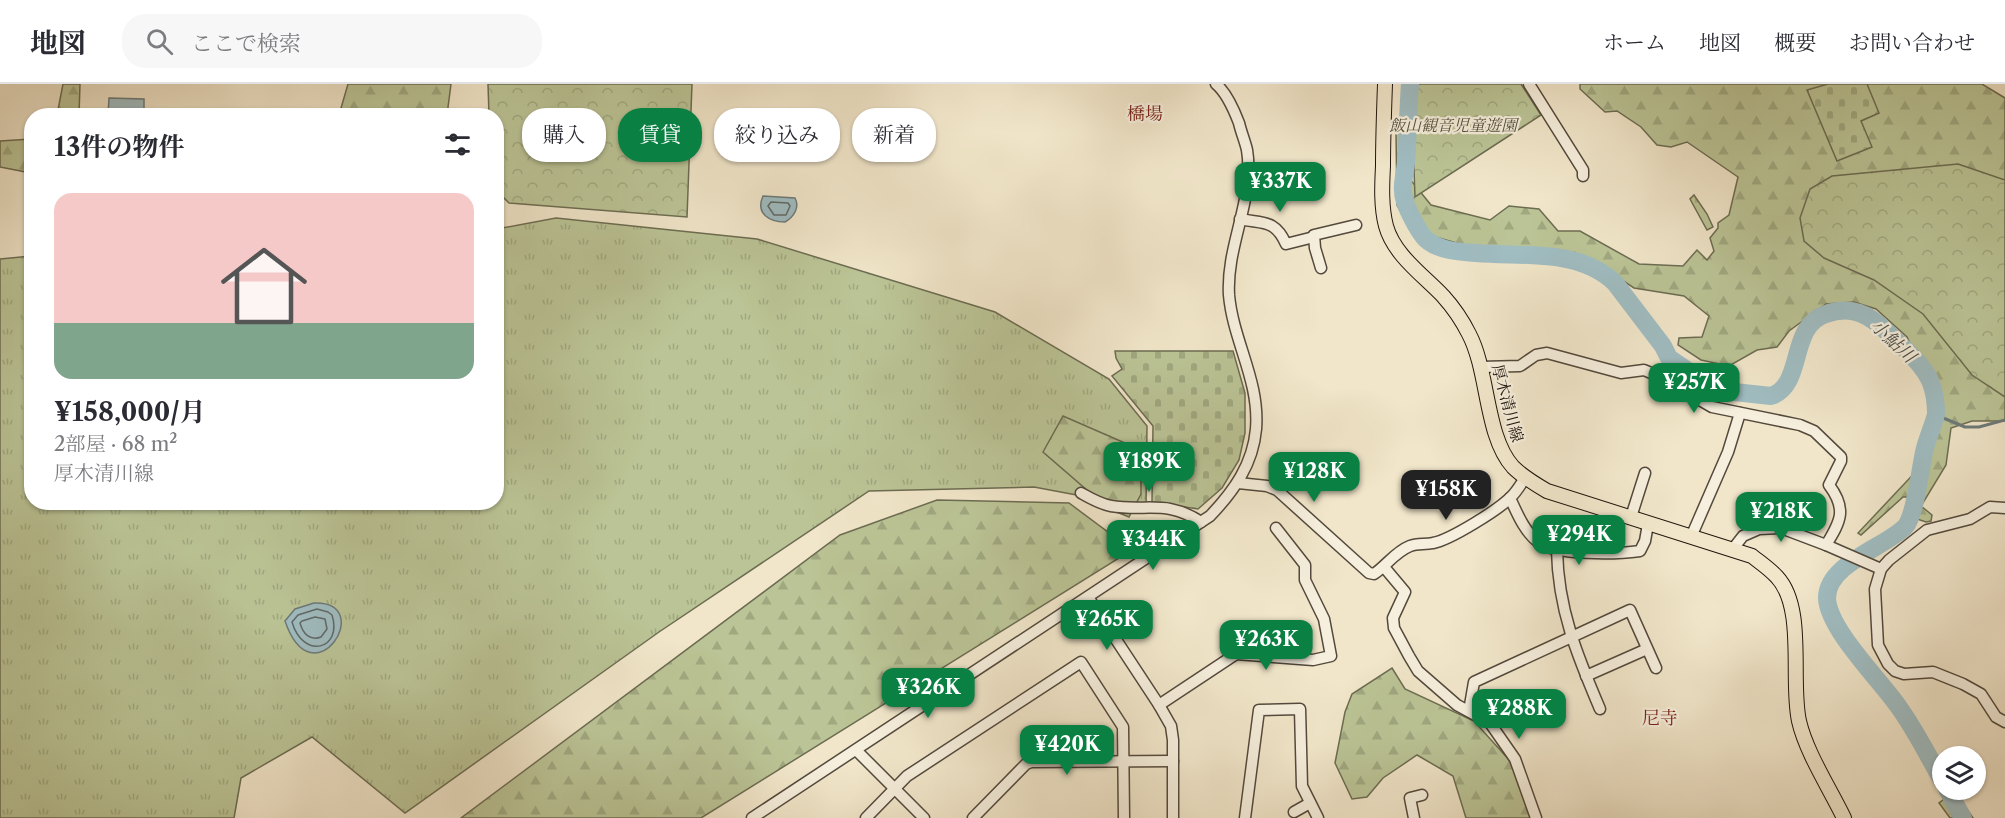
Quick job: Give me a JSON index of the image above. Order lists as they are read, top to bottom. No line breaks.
{"streets":{"main road":["厚木清川線"]},"districts":["橋場","尼寺"],"water":["小鮎川"],"parks":["飯山観音児童遊園"],"page":{"header":"地図","search":"ここで検索","nav":["ホーム","地図","概要","お問い合わせ"],"chip":["購入","賃貸","絞り込み","新着"],"heading":"13件の物件","price":["¥337K","¥257K","¥189K","¥128K","¥158K","¥218K","¥294K","¥344K","¥265K","¥263K","¥326K","¥288K","¥420K"],"list":[{"name":"¥158,000/月","note":"2部屋 · 68 m² · 厚木清川線"}]}}
